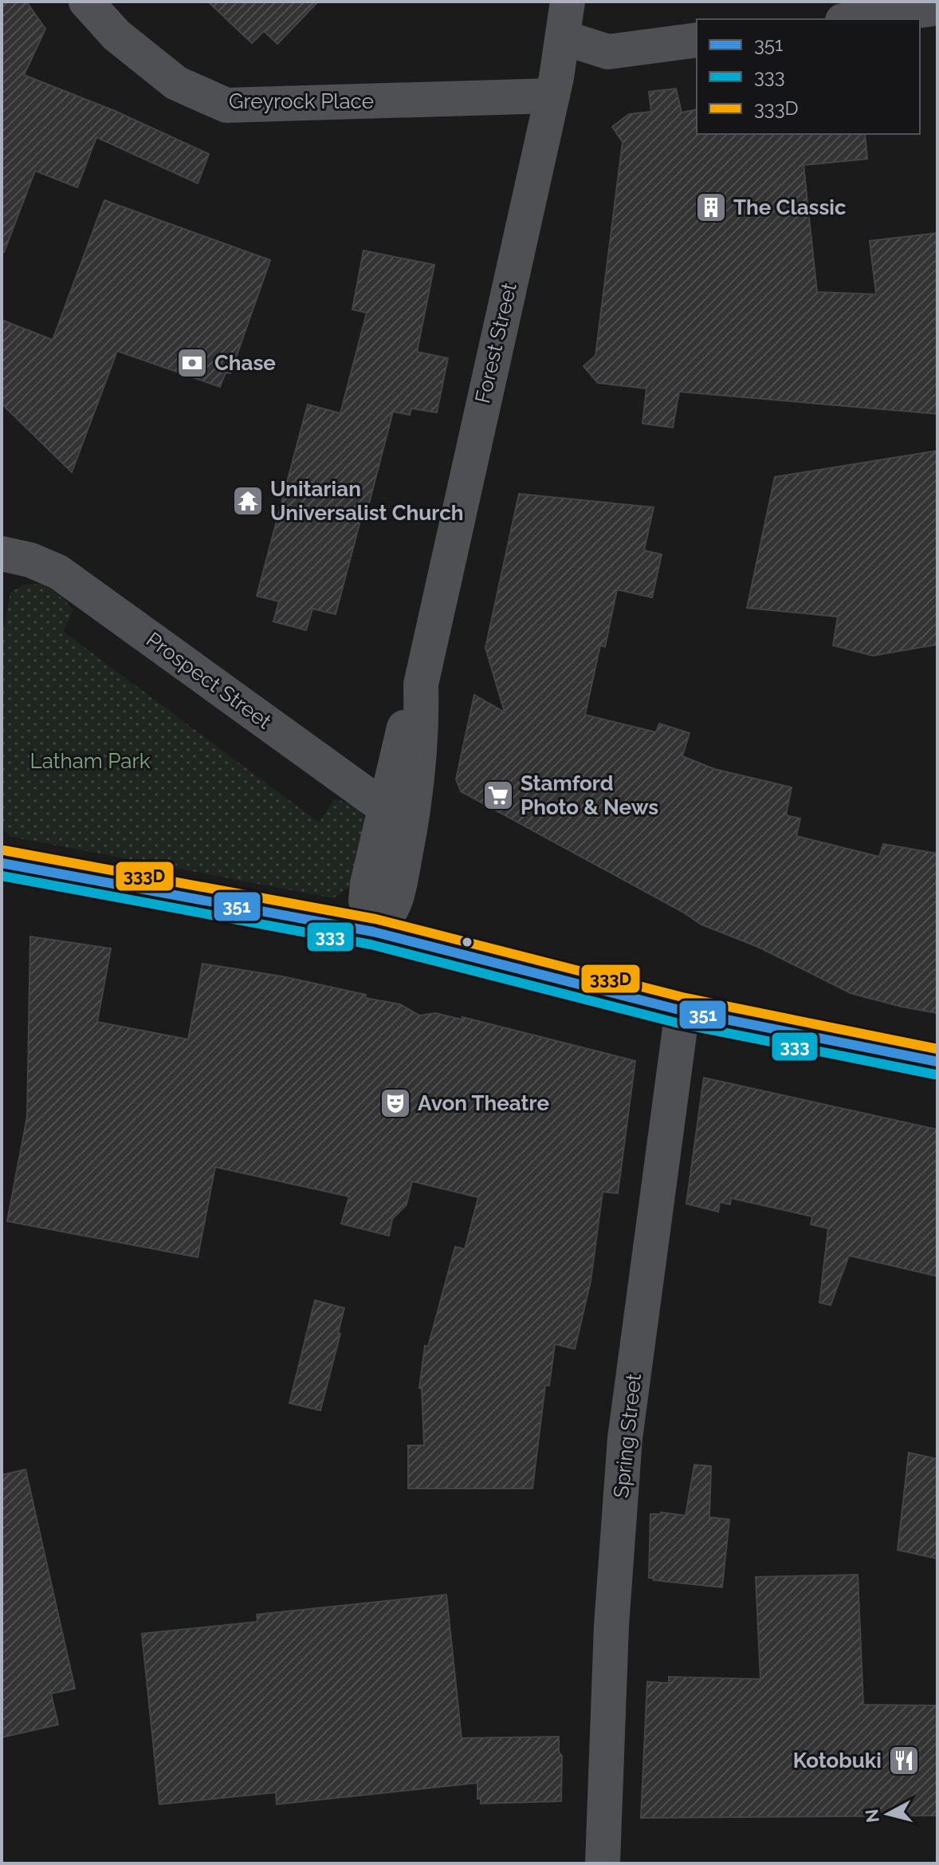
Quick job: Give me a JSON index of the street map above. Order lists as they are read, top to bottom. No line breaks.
{"streets":{"street":["Greyrock Place","Forest Street","Prospect Street","Spring Street"]},"crossings":[["Greyrock Place","Forest Street"],["Forest Street","Prospect Street"]],"parks":["Latham Park"],"places":{"building":["The Classic"],"bank":["Chase"],"temple":["Unitarian Universalist Church"],"supermarket":["Stamford Photo & News"],"theatre":["Avon Theatre"],"restaurant":["Kotobuki"]},"lines":["transit line 333D","transit line 351","transit line 333"],"legend":["351","333","333D"],"north":"left"}
